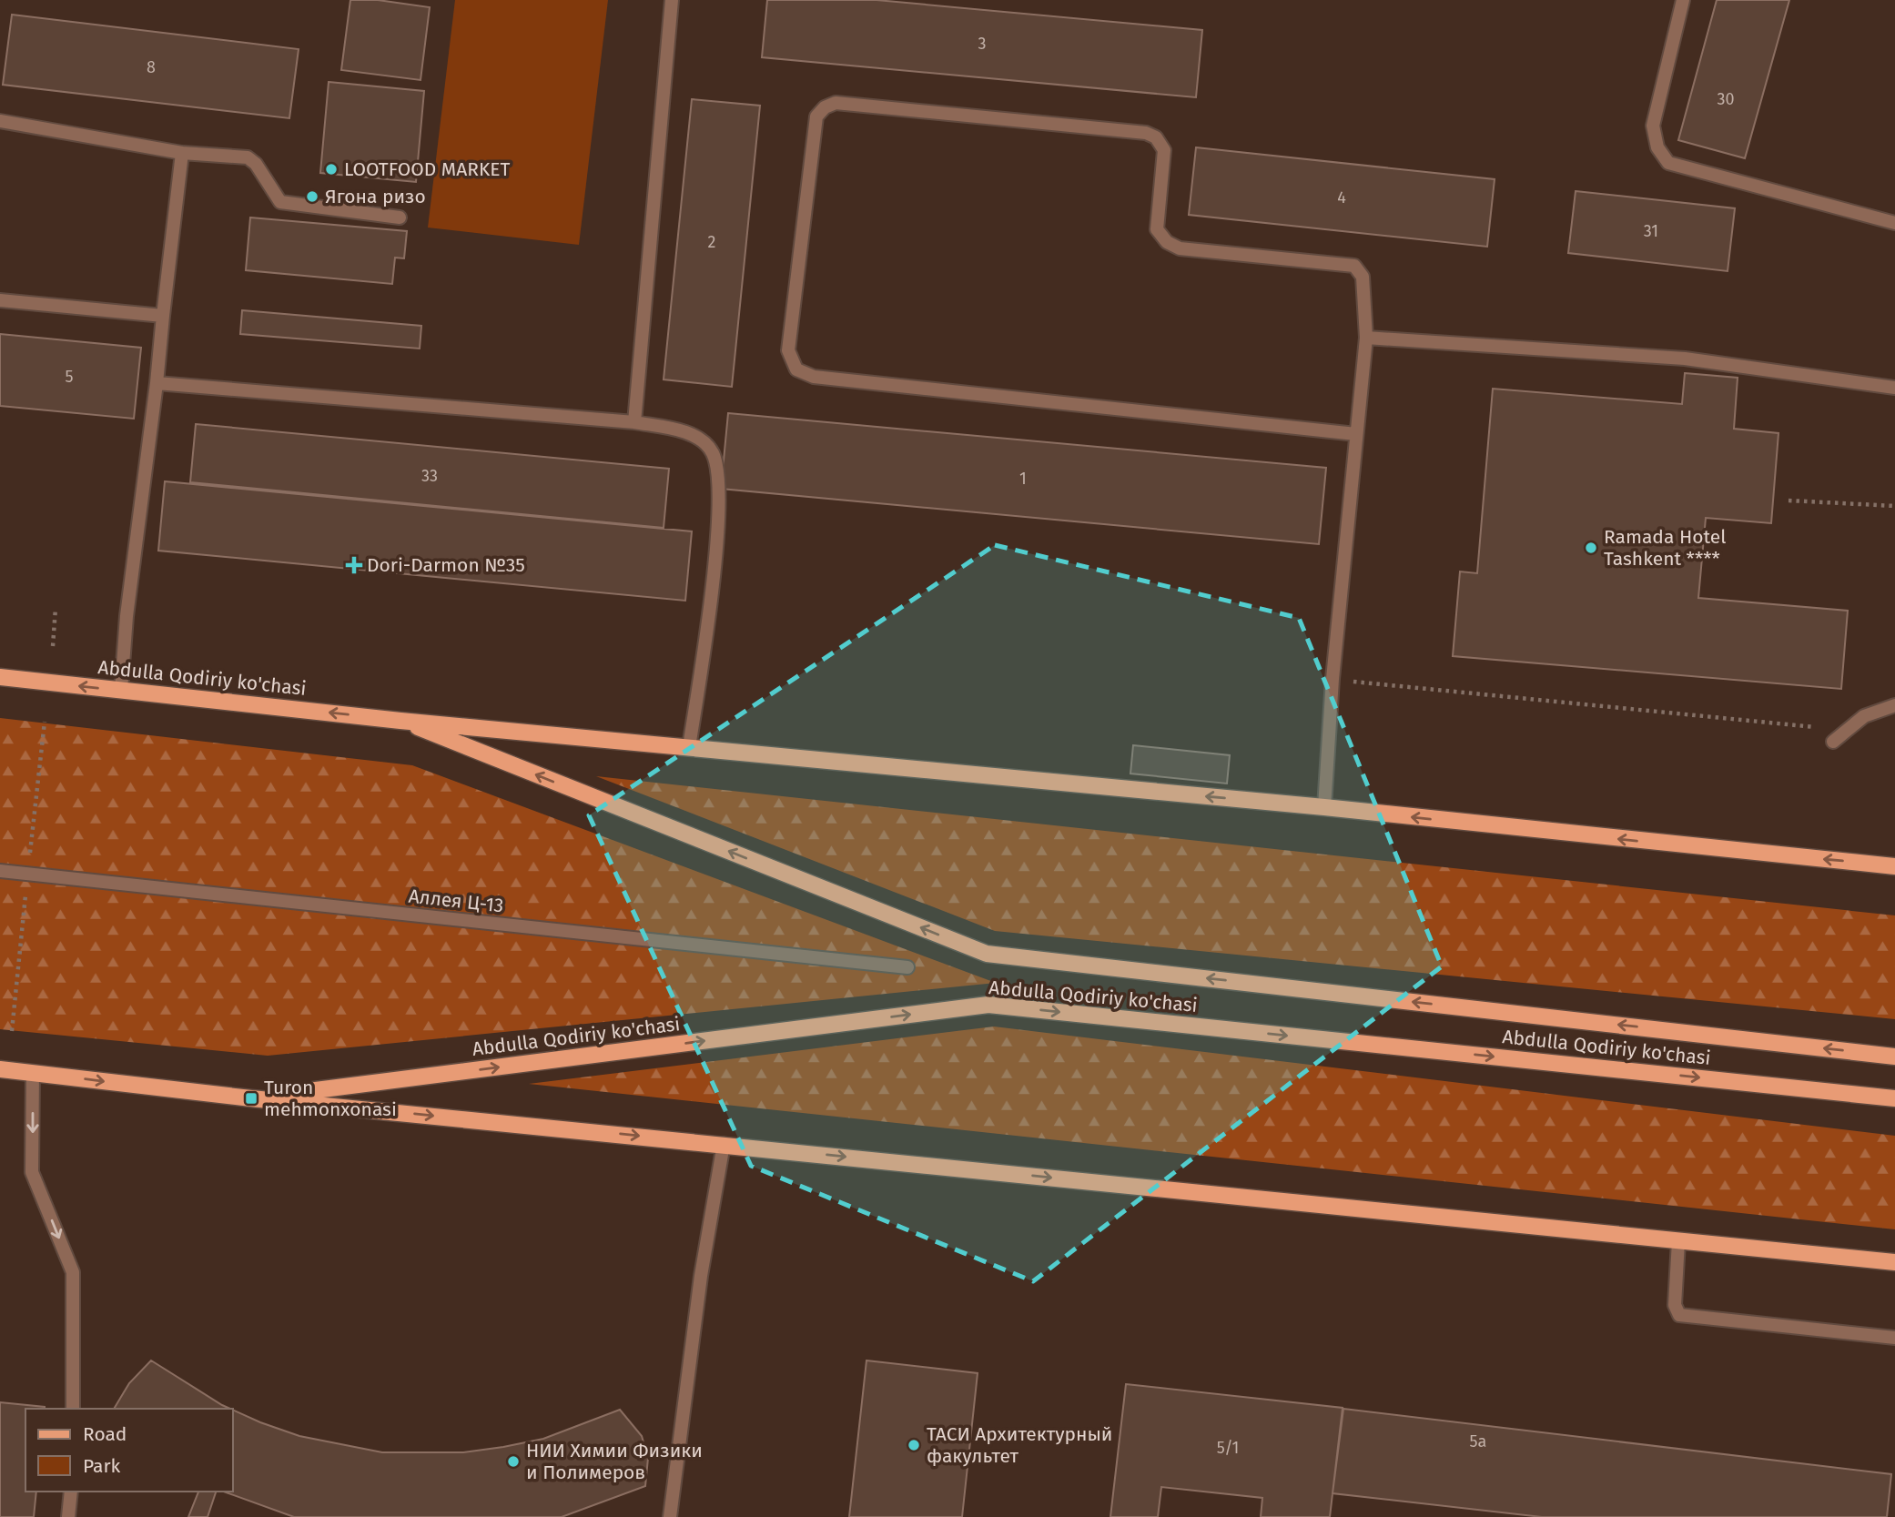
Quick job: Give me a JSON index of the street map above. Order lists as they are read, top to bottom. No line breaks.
{"streets":{"main road":["Abdulla Qodiriy ko'chasi"],"street":["Аллея Ц-13"]},"places":{"other":["LOOTFOOD MARKET","Ягона ризо","Ramada Hotel Tashkent ****","ТАСИ Архитектурный факультет","НИИ Химии Физики и Полимеров"],"health":["Dori-Darmon №35"],"transit":["Turon mehmonxonasi"]},"house_numbers":["3","8","30","4","31","2","5","33","1","5a","5/1"],"legend":["Road","Park"]}
